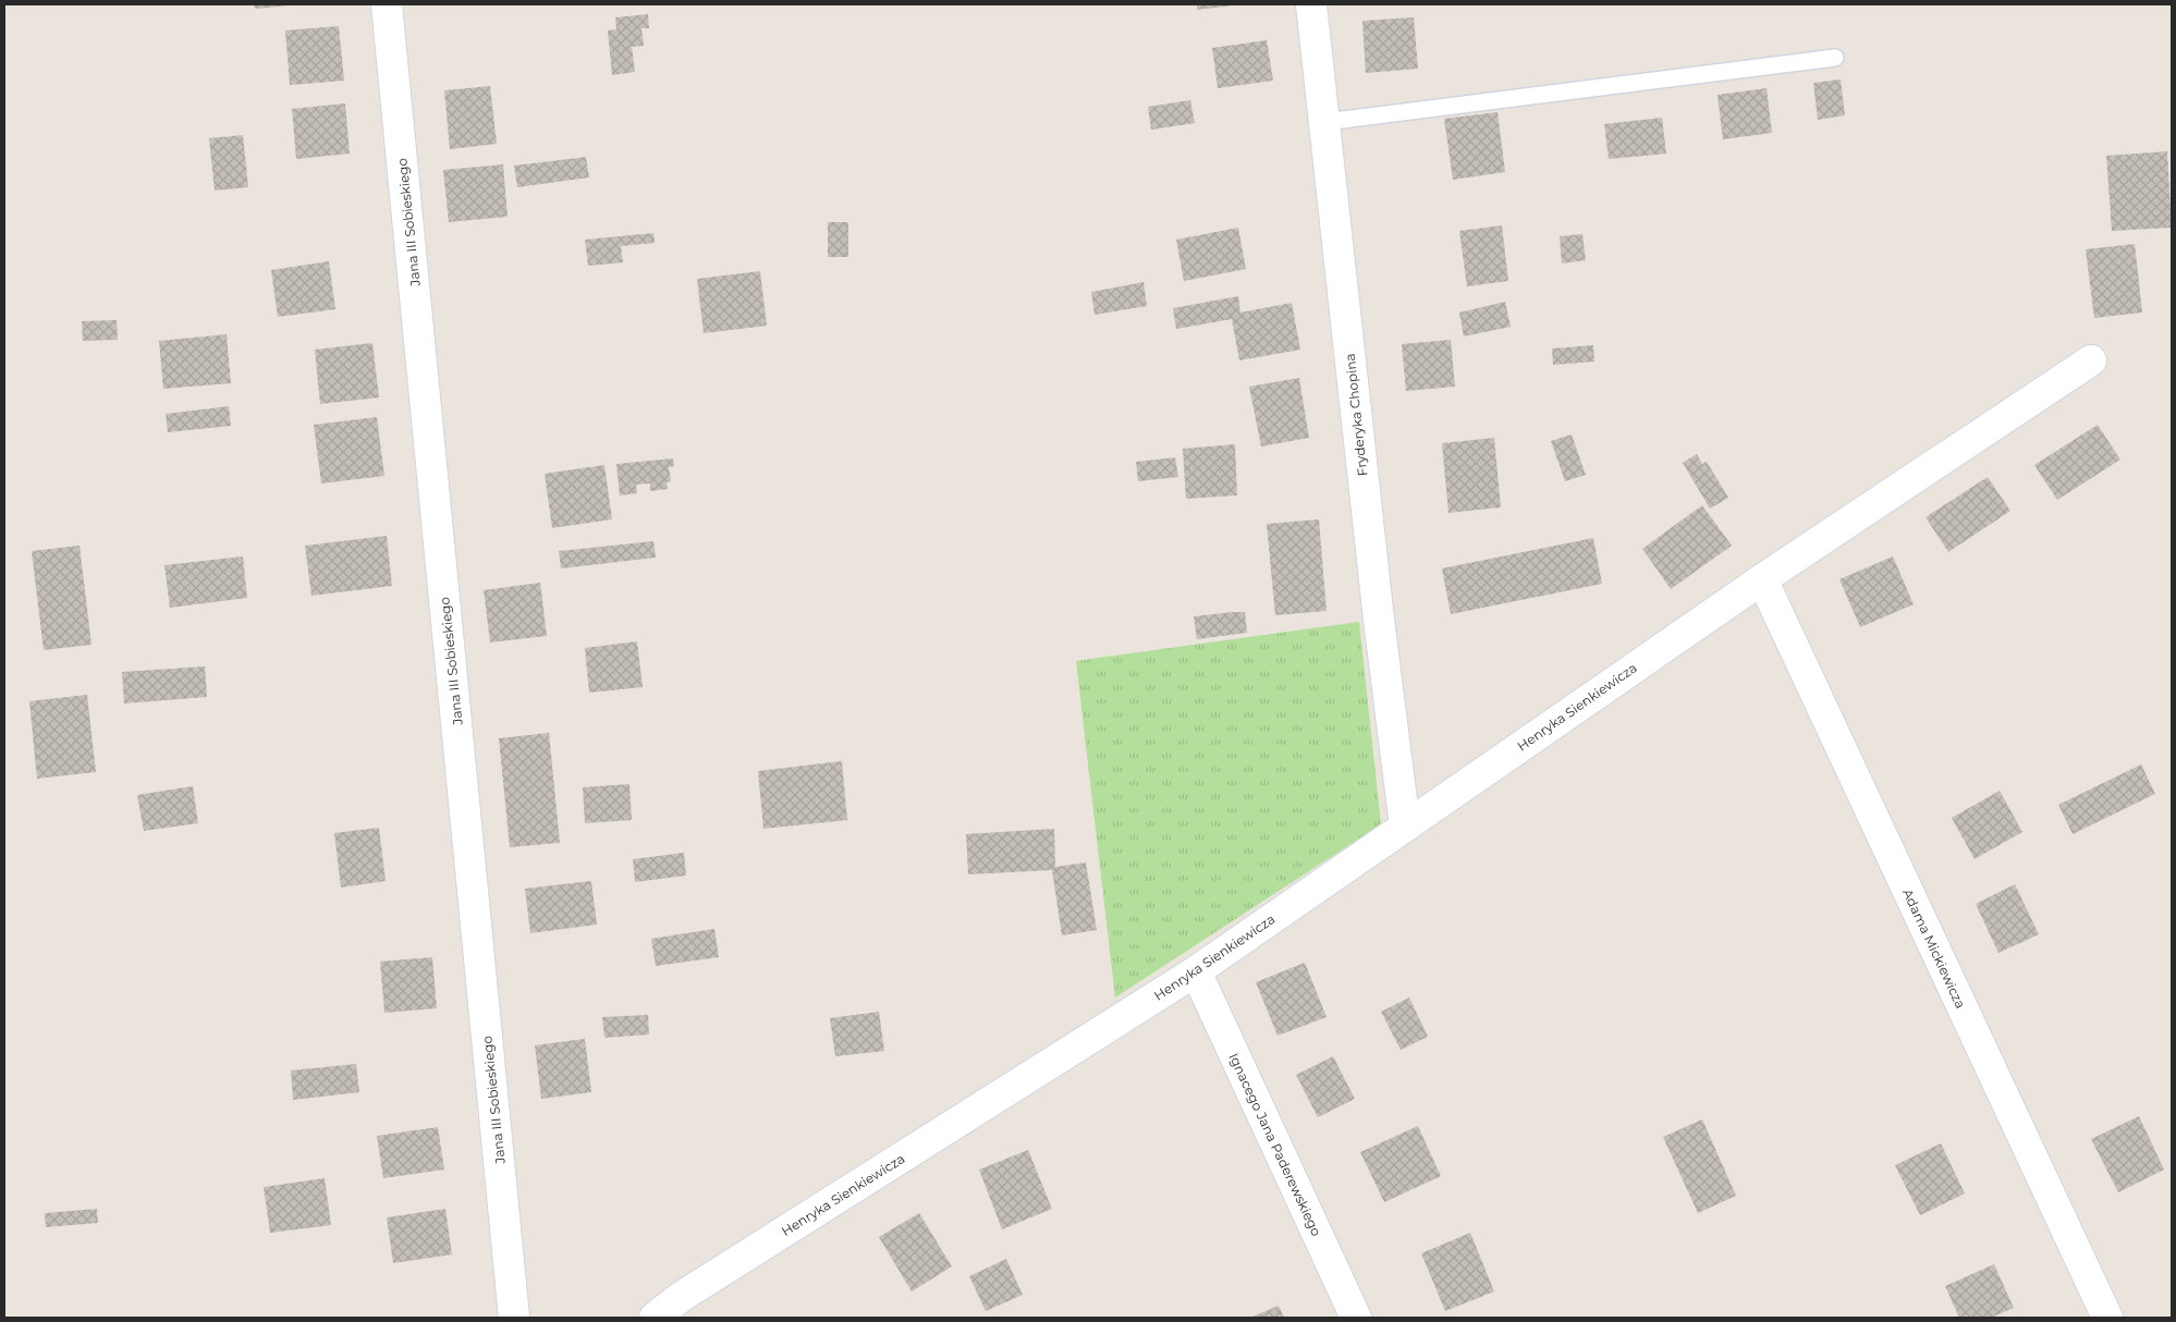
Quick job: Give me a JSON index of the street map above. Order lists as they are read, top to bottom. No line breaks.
{"streets":{"street":["Jana III Sobieskiego","Fryderyka Chopina","Henryka Sienkiewicza","Adama Mickiewicza","Ignacego Jana Paderewskiego"]},"crossings":[["Fryderyka Chopina","Henryka Sienkiewicza"],["Henryka Sienkiewicza","Adama Mickiewicza"],["Henryka Sienkiewicza","Ignacego Jana Paderewskiego"]]}
